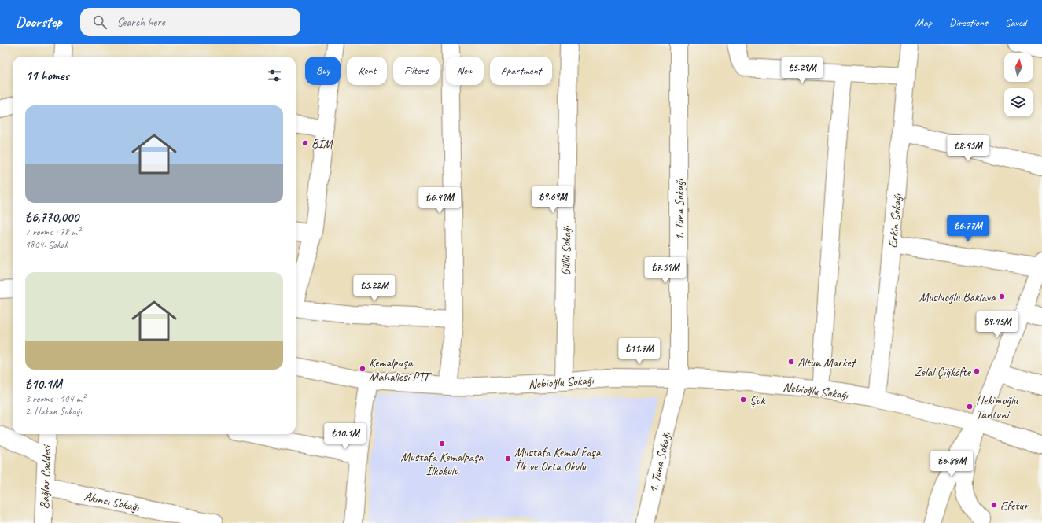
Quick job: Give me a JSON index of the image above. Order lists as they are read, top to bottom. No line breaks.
{"streets":{"street":["1. Tuna Sokağı","Erkin Sokağı","Güllü Sokağı","Nebioğlu Sokağı","Bağlar Caddesi","Akıncı Sokağı"]},"crossings":[["1. Tuna Sokağı","Nebioğlu Sokağı"],["Erkin Sokağı","Nebioğlu Sokağı"],["Güllü Sokağı","Nebioğlu Sokağı"],["Bağlar Caddesi","Akıncı Sokağı"]],"places":["BİM","Musluoğlu Baklava","Altun Market","Kemalpaşa Mahallesi PTT","Zelal Çiğköfte","Şok","Hekimoğlu Tantuni","Mustafa Kemalpaşa İlkokulu","Mustafa Kemal Paşa İlk ve Orta Okulu","Efetur"],"north":"top","page":{"header":"Doorstep","search":"Search here","nav":["Map","Directions","Saved"],"chip":["Buy","Rent","Filters","New","Apartment"],"heading":"11 homes","price":["₺5.29M","₺8.45M","₺9.69M","₺6.49M","₺6.77M","₺7.59M","₺5.22M","₺9.45M","₺11.7M","₺10.1M","₺6.88M"],"list":[{"name":"₺6,770,000","note":"2 rooms · 78 m² · 1804. Sokak"},{"name":"₺10.1M","note":"3 rooms · 104 m² · 2. Hakan Sokağı"}]}}
